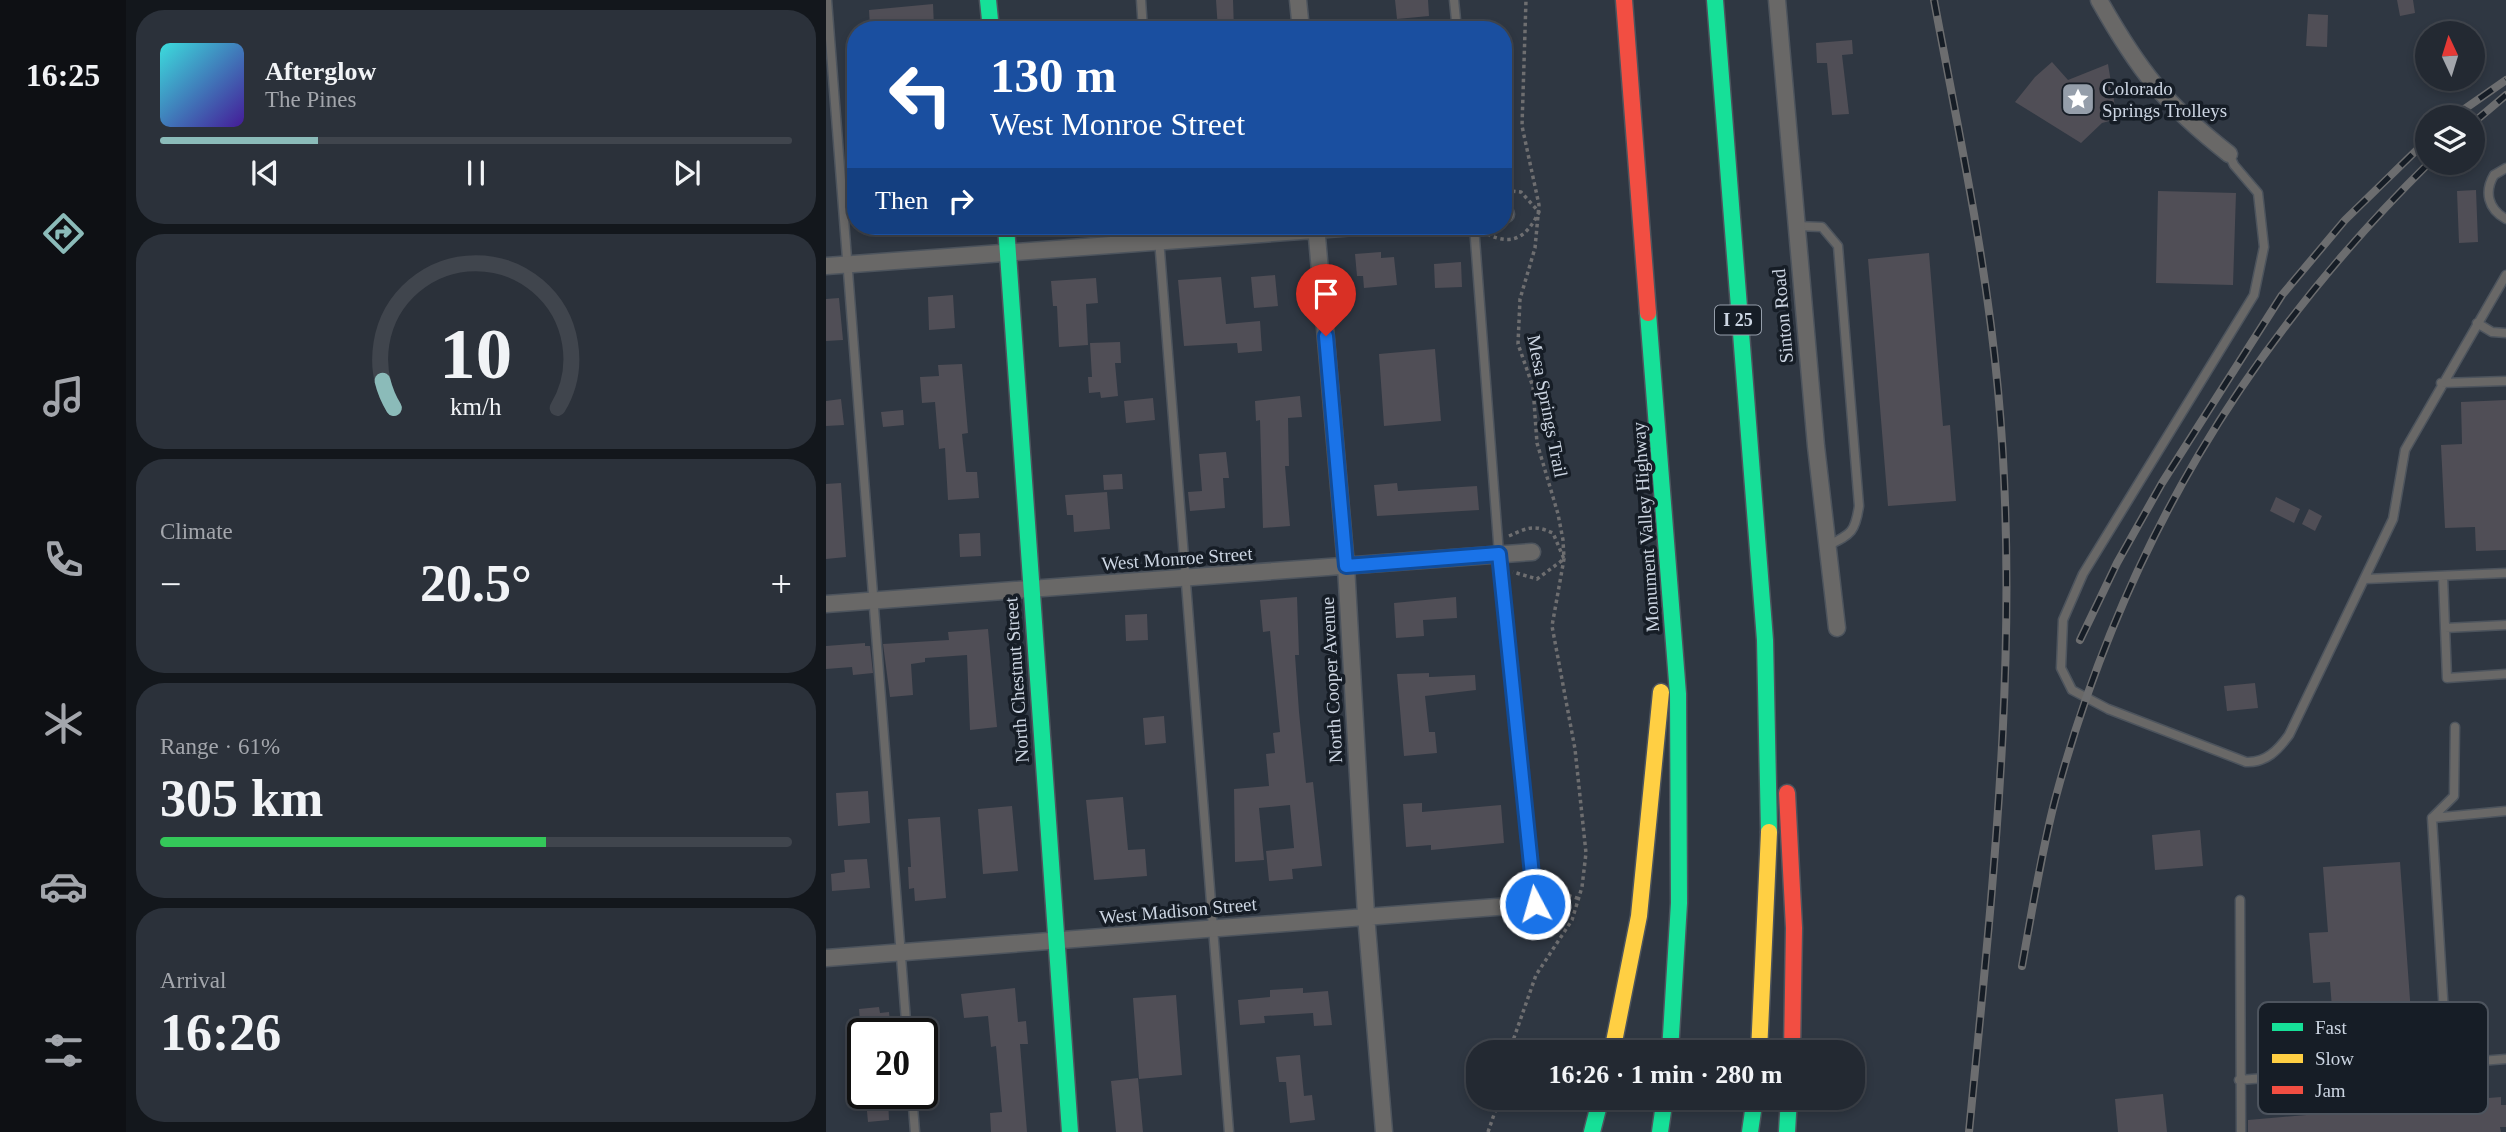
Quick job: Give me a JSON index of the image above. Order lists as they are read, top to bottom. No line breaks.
{"streets":{"main road":["I 25","Monument Valley Highway","North Chestnut Street"],"street":["Sinton Road","West Monroe Street","North Cooper Avenue","West Madison Street"],"path":["Mesa Springs Trail"]},"crossings":[["West Monroe Street","North Chestnut Street"],["West Monroe Street","North Cooper Avenue"],["North Chestnut Street","West Madison Street"],["North Cooper Avenue","West Madison Street"]],"places":{"place":["Colorado Springs Trolleys"]},"legend":["Fast","Slow","Jam"],"north":"top","page":{"tabs":"16:25","turn":["130 m","West Monroe Street"],"song":["Afterglow","The Pines"],"then":"Then","tile":["Climate",["Range · 61%","305 km"],["Arrival","16:26"]],"heat":["−","20.5°","+"],"limit":"20","trip":"16:26 · 1 min · 280 m","gauge":["10","km/h"]}}
